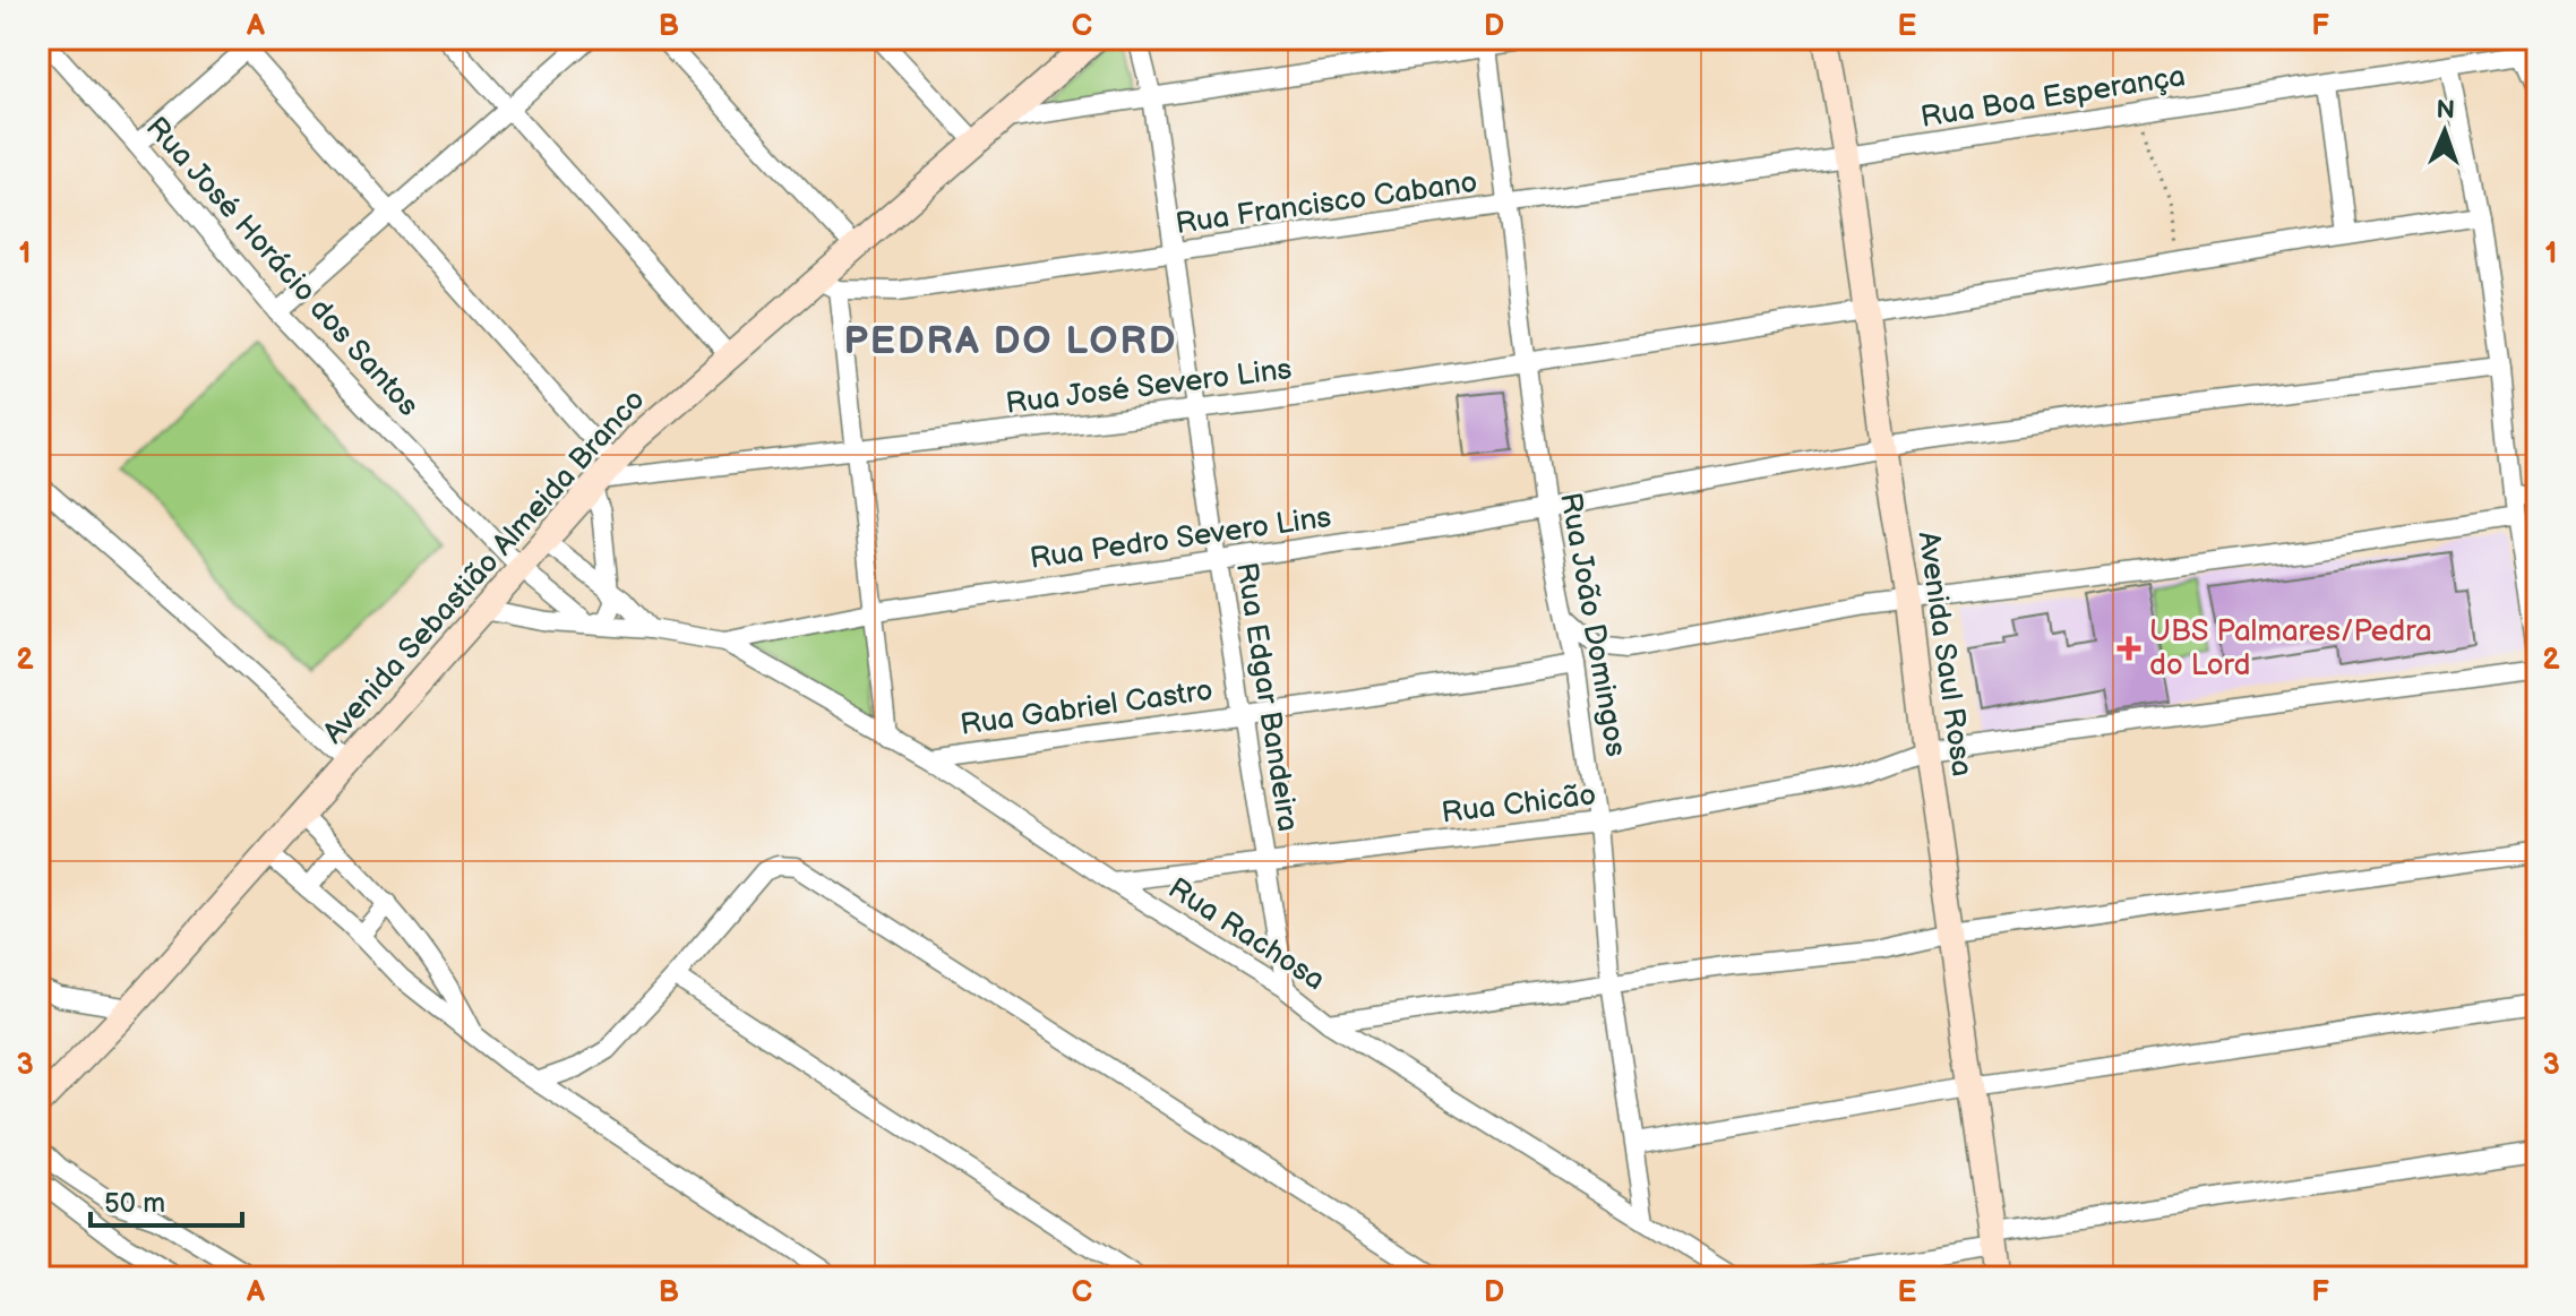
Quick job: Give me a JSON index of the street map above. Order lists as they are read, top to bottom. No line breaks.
{"streets":{"street":["Rua Boa Esperança","Rua Francisco Cabano","Rua José Horácio dos Santos","Rua José Severo Lins","Rua Pedro Severo Lins","Avenida Sebastião Almeida Branco","Rua João Domingos","Avenida Saul Rosa","Rua Edgar Bandeira","Rua Gabriel Castro","Rua Chicão","Rua Rachosa"]},"crossings":[["Rua Boa Esperança","Rua Francisco Cabano"],["Rua Boa Esperança","Avenida Saul Rosa"],["Rua Francisco Cabano","Avenida Sebastião Almeida Branco"],["Rua Francisco Cabano","Rua João Domingos"],["Rua Francisco Cabano","Avenida Saul Rosa"],["Rua Francisco Cabano","Rua Edgar Bandeira"],["Rua José Horácio dos Santos","Avenida Sebastião Almeida Branco"],["Rua José Severo Lins","Avenida Sebastião Almeida Branco"],["Rua José Severo Lins","Rua João Domingos"],["Rua José Severo Lins","Avenida Saul Rosa"],["Rua José Severo Lins","Rua Edgar Bandeira"],["Rua Pedro Severo Lins","Avenida Sebastião Almeida Branco"],["Rua Pedro Severo Lins","Rua João Domingos"],["Rua Pedro Severo Lins","Avenida Saul Rosa"],["Rua Pedro Severo Lins","Rua Edgar Bandeira"],["Rua Pedro Severo Lins","Rua Rachosa"],["Rua João Domingos","Rua Gabriel Castro"],["Rua João Domingos","Rua Chicão"],["Rua João Domingos","Rua Rachosa"],["Avenida Saul Rosa","Rua Chicão"],["Rua Edgar Bandeira","Rua Gabriel Castro"],["Rua Edgar Bandeira","Rua Chicão"],["Rua Edgar Bandeira","Rua Rachosa"],["Rua Gabriel Castro","Rua Rachosa"],["Rua Chicão","Rua Rachosa"]],"districts":["PEDRA DO LORD"],"places":{"health":["UBS Palmares/Pedra do Lord"]},"scale_bar":"50 m","north":"top","grid":{"columns":["A","B","C","D","E","F"],"rows":["1","2","3"]}}
